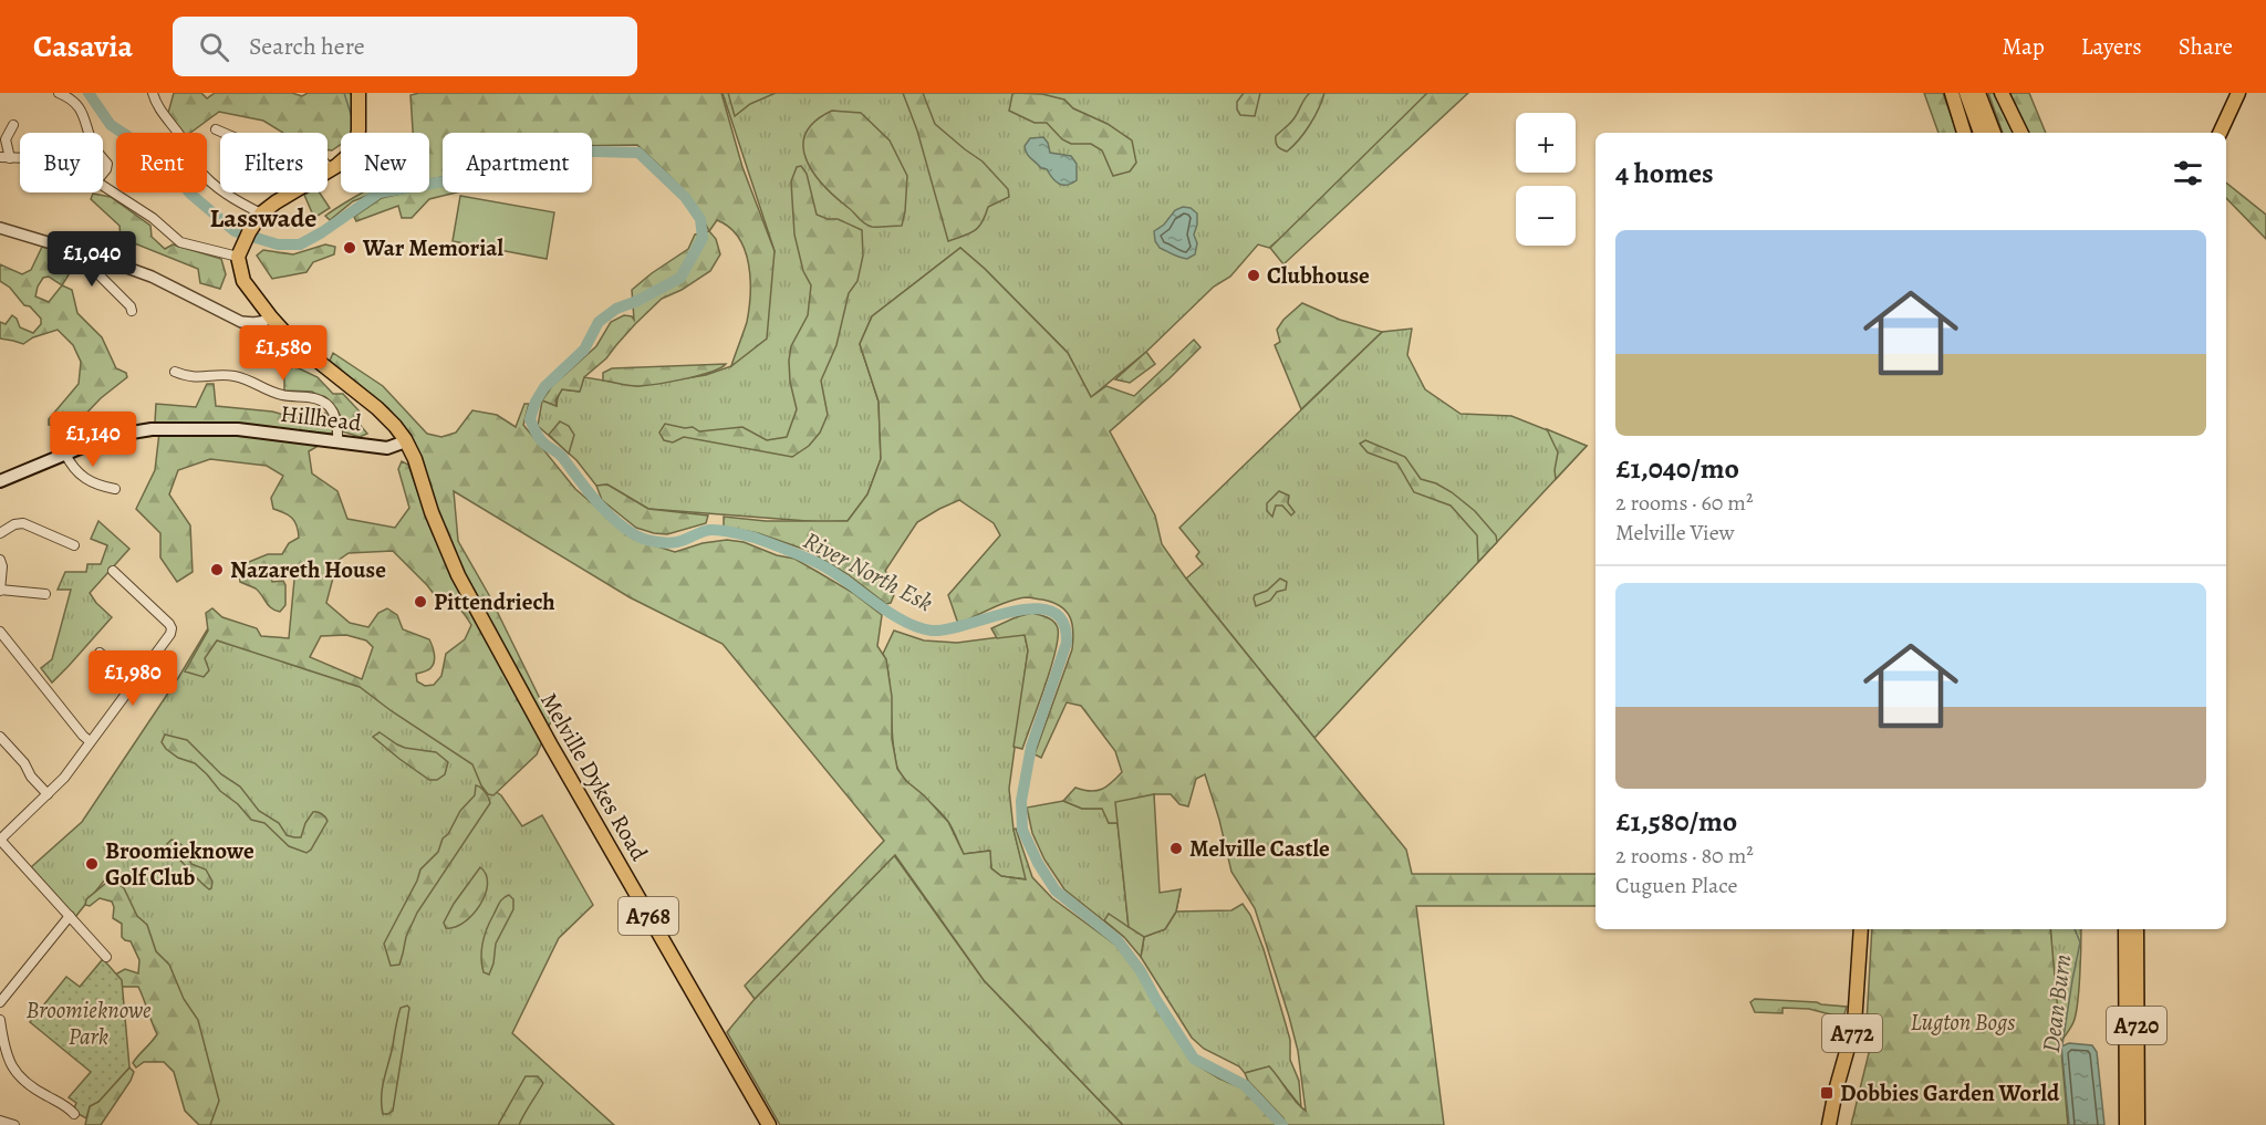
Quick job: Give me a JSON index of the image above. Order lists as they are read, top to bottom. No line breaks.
{"streets":{"main road":["Hillhead","Melville Dykes Road","A768","A720","A772"]},"crossings":[["Hillhead","Melville Dykes Road"],["Hillhead","A768"],["Melville Dykes Road","A768"]],"districts":["Lasswade"],"water":["River North Esk","Dean Burn"],"parks":["Broomieknowe Park","Lugton Bogs"],"places":{"other":["War Memorial","Clubhouse","Nazareth House","Pittendriech","Melville Castle","Broomieknowe Golf Club"],"transit":["Dobbies Garden World"]},"page":{"header":"Casavia","search":"Search here","nav":["Map","Layers","Share"],"map_buttons":["+","−"],"chip":["Buy","Rent","Filters","New","Apartment"],"heading":"4 homes","list":[{"name":"£1,040/mo","note":"2 rooms · 60 m² · Melville View"},{"name":"£1,580/mo","note":"2 rooms · 80 m² · Cuguen Place"}],"price":["£1,040","£1,580","£1,140","£1,980"]}}
